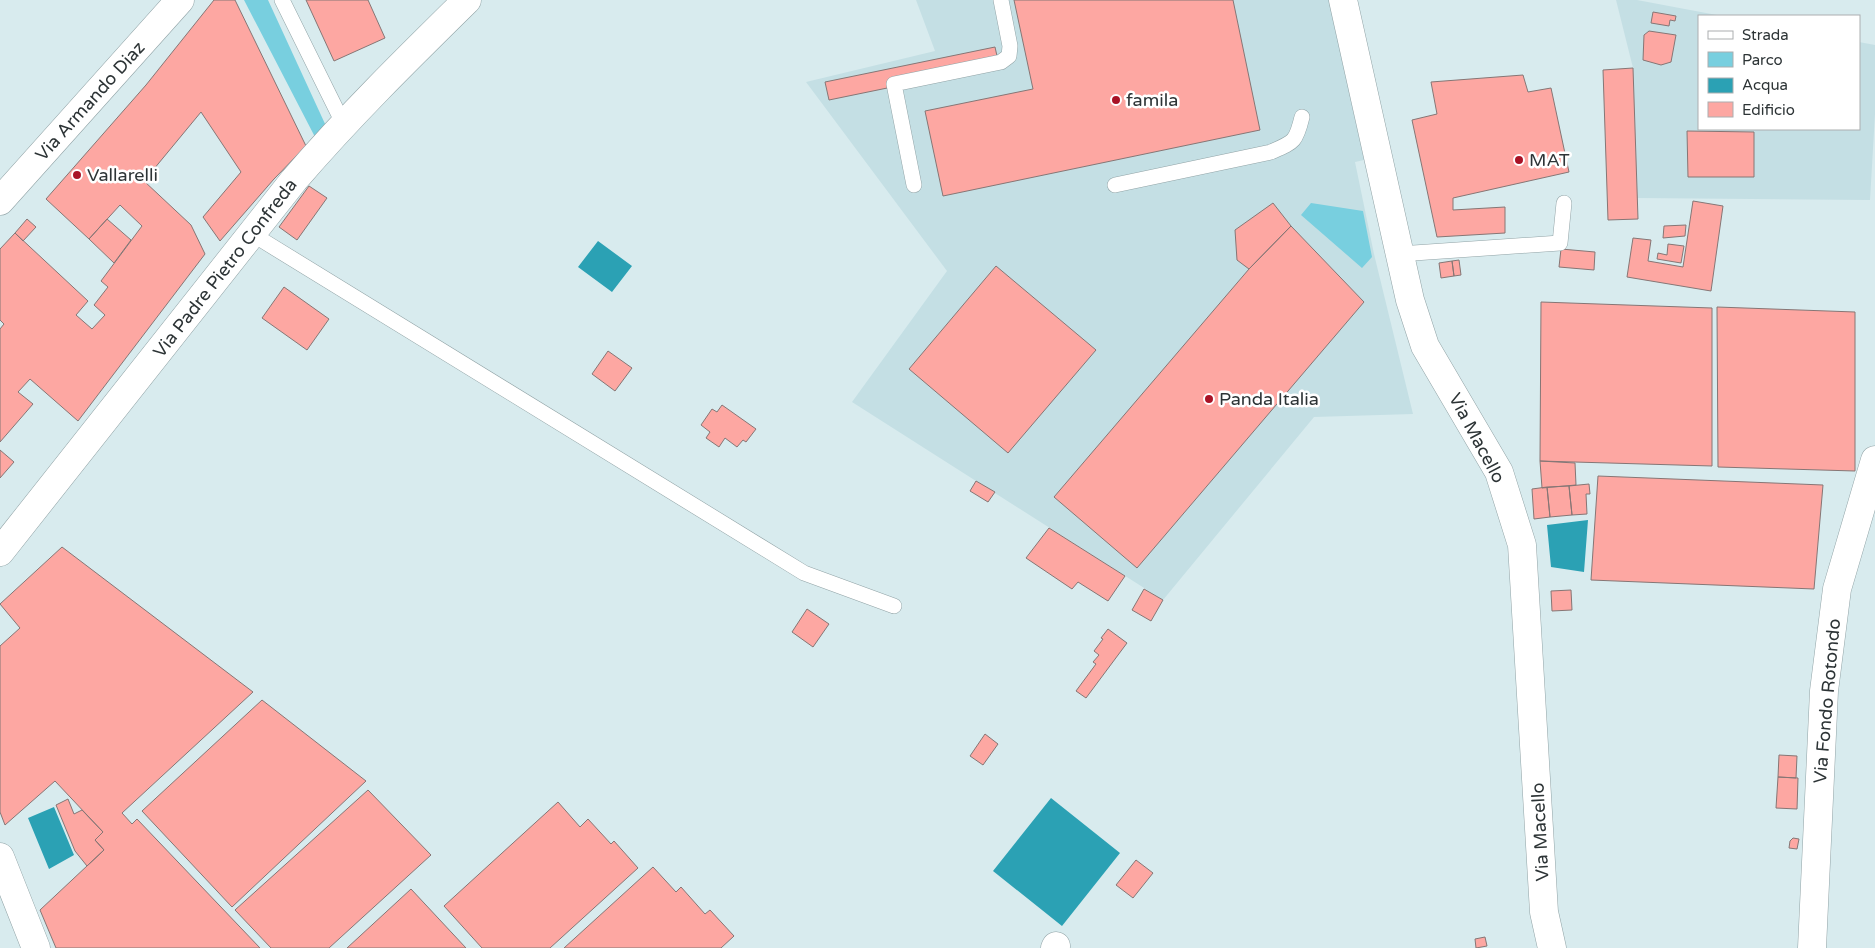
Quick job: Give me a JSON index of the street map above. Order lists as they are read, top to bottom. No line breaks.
{"streets":{"street":["Via Armando Diaz","Via Padre Pietro Confreda","Via Macello","Via Fondo Rotondo"]},"places":["famila","MAT","Vallarelli","Panda Italia"],"legend":["Strada","Parco","Acqua","Edificio"]}
